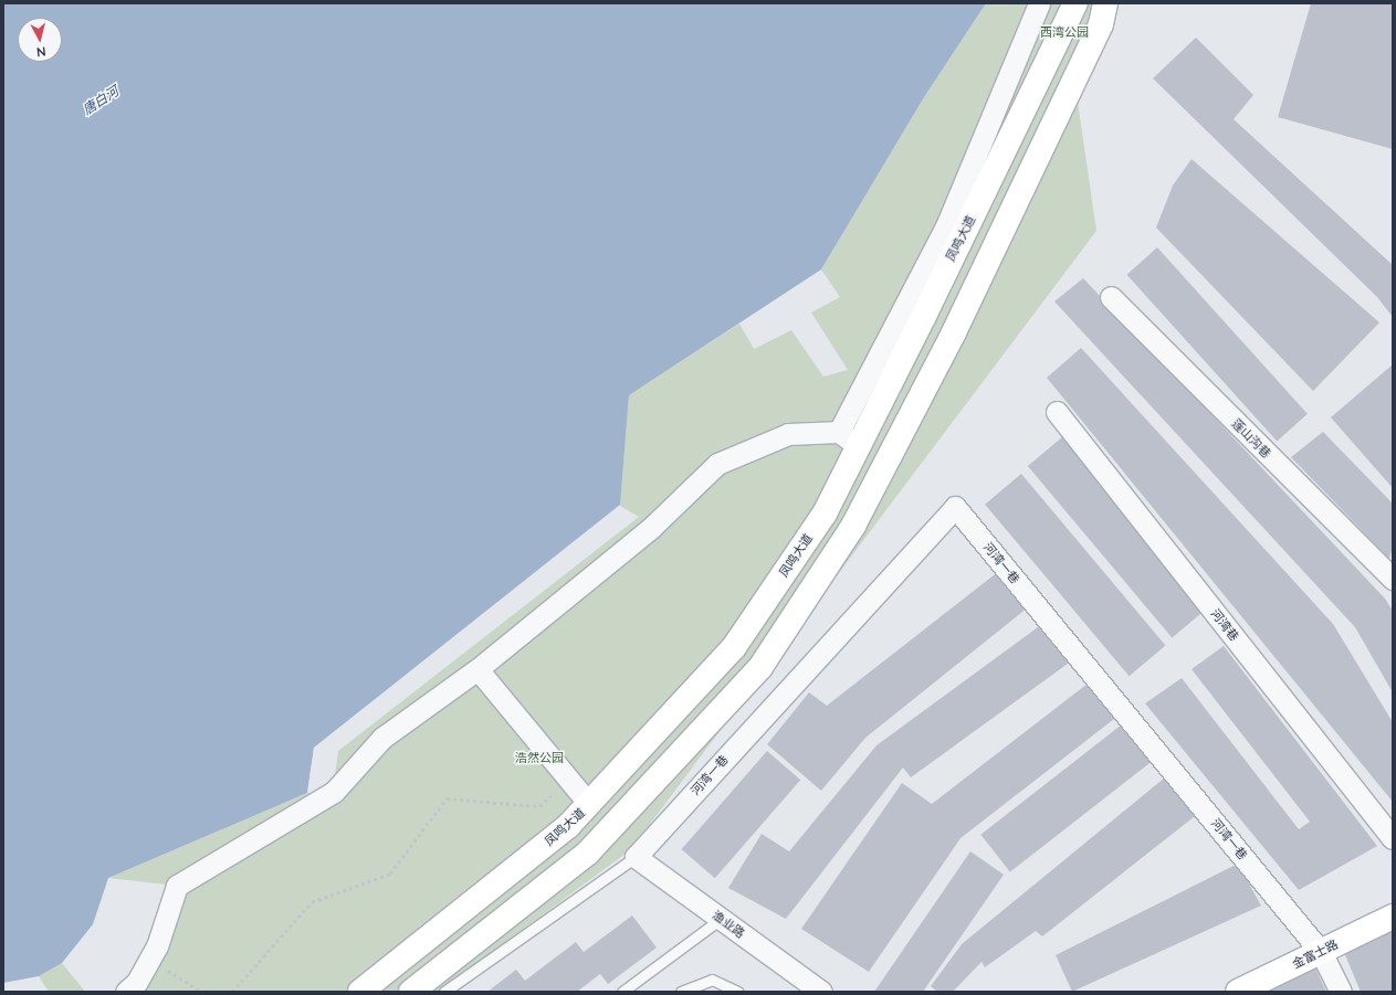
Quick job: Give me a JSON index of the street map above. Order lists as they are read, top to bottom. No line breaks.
{"streets":{"main road":["凤鸣大道","金富士路"],"street":["莲山沟巷","河湾一巷","河湾巷","渔业路"]},"crossings":[["河湾一巷","渔业路"],["河湾一巷","金富士路"]],"water":["唐白河"],"parks":["西湾公园","浩然公园"],"north":"bottom"}
